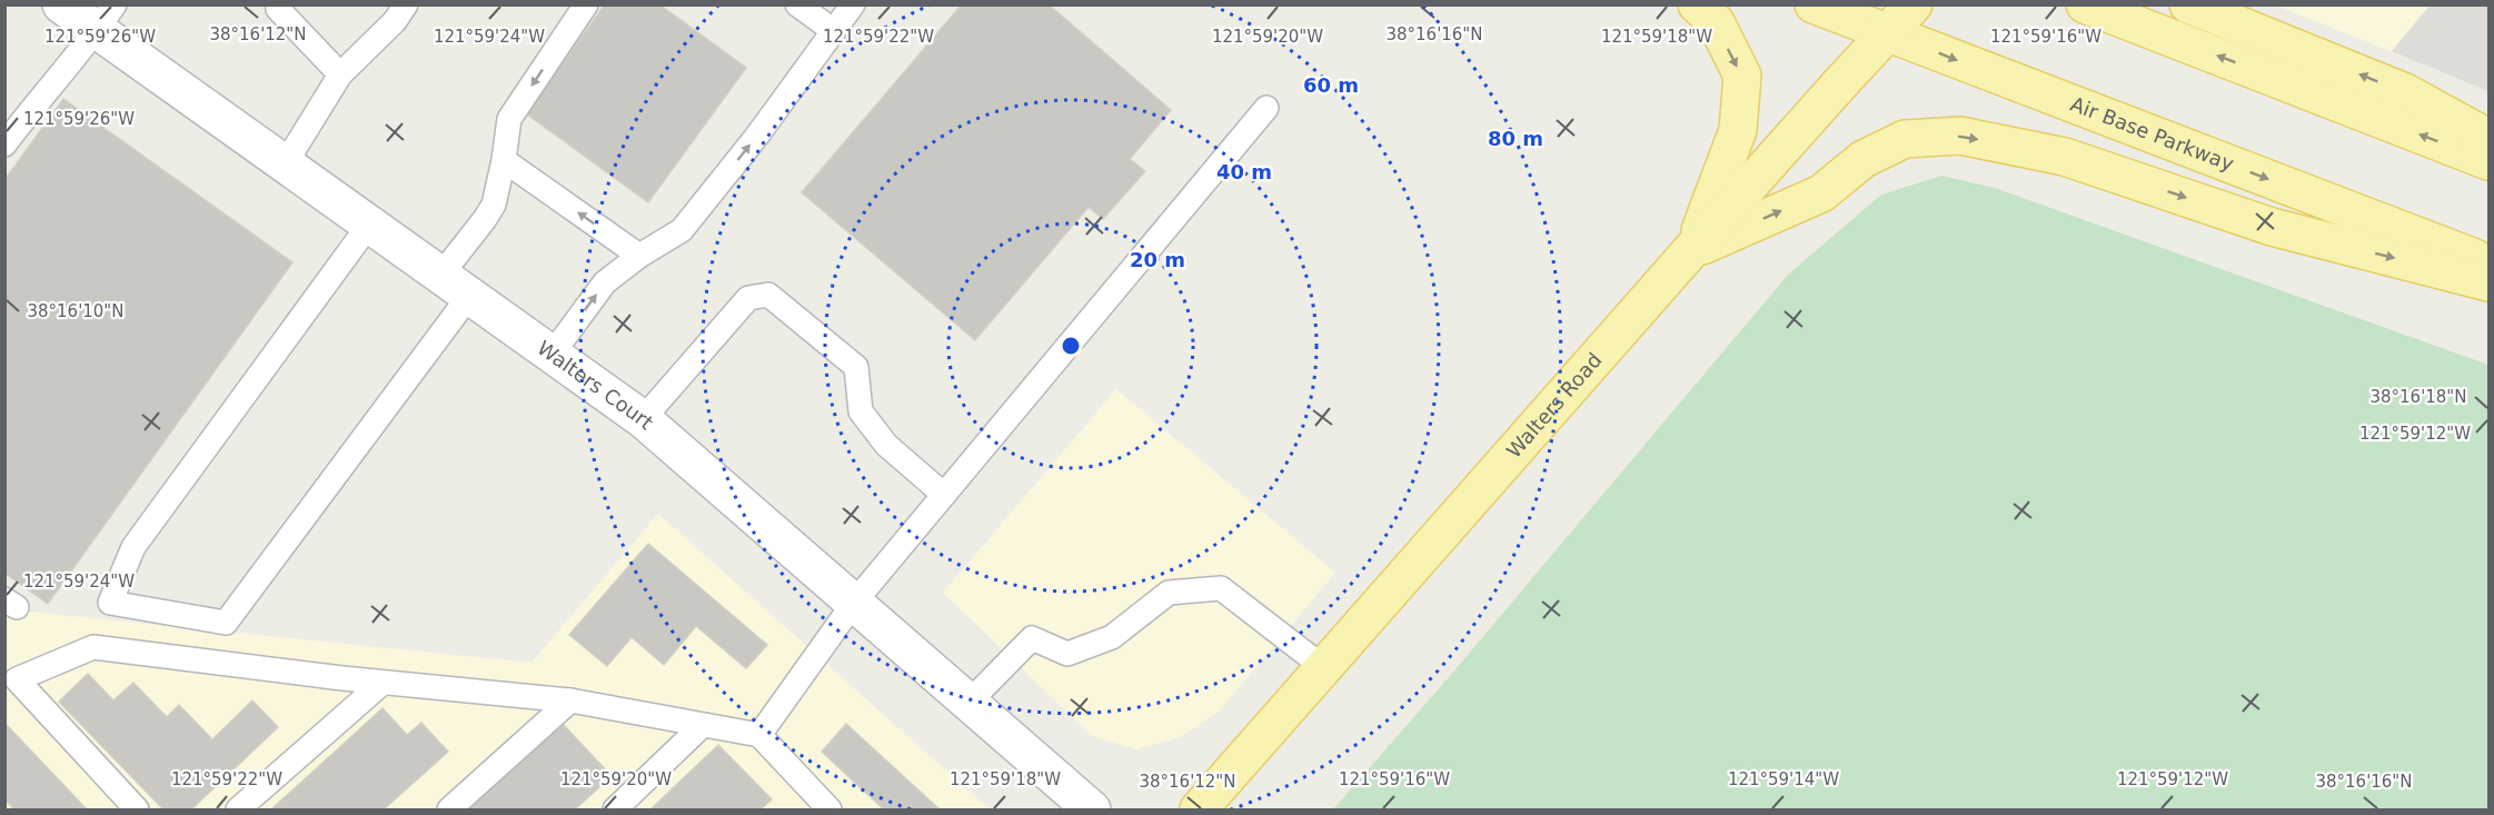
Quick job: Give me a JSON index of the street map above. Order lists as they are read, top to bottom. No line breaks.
{"streets":{"main road":["Air Base Parkway","Walters Road"],"street":["Walters Court"]},"crossings":[["Air Base Parkway","Walters Road"]],"coordinates":["38°16'12\"N","38°16'16\"N","121°59'26\"W","121°59'24\"W","121°59'22\"W","121°59'20\"W","121°59'18\"W","121°59'16\"W","38°16'10\"N","38°16'18\"N","121°59'12\"W","121°59'14\"W"],"rings":["60 m","80 m","40 m","20 m"]}
